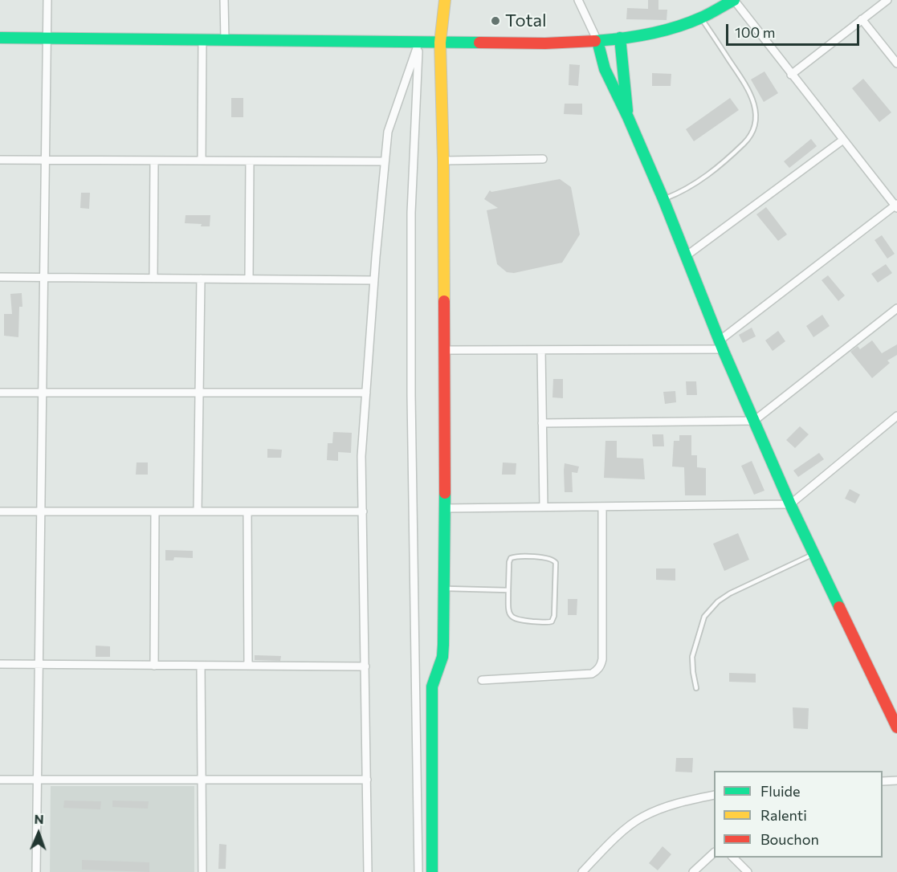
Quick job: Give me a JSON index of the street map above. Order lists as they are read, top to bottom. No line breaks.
{"places":["Total"],"legend":["Fluide","Ralenti","Bouchon"],"scale_bar":"100 m","north":"top"}
